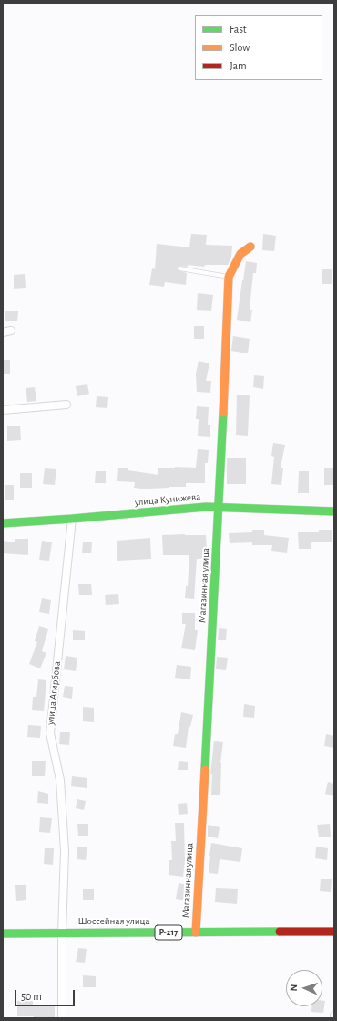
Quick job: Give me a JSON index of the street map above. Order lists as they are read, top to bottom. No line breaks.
{"streets":{"main road":["улица Кунижева","Магазинная улица","Шоссейная улица","Р-217"],"street":["улица Агирбова"]},"crossings":[["улица Кунижева","Магазинная улица"],["улица Кунижева","улица Агирбова"],["Магазинная улица","Шоссейная улица"],["улица Агирбова","Шоссейная улица"]],"legend":["Fast","Slow","Jam"],"scale_bar":"50 m","north":"left"}
